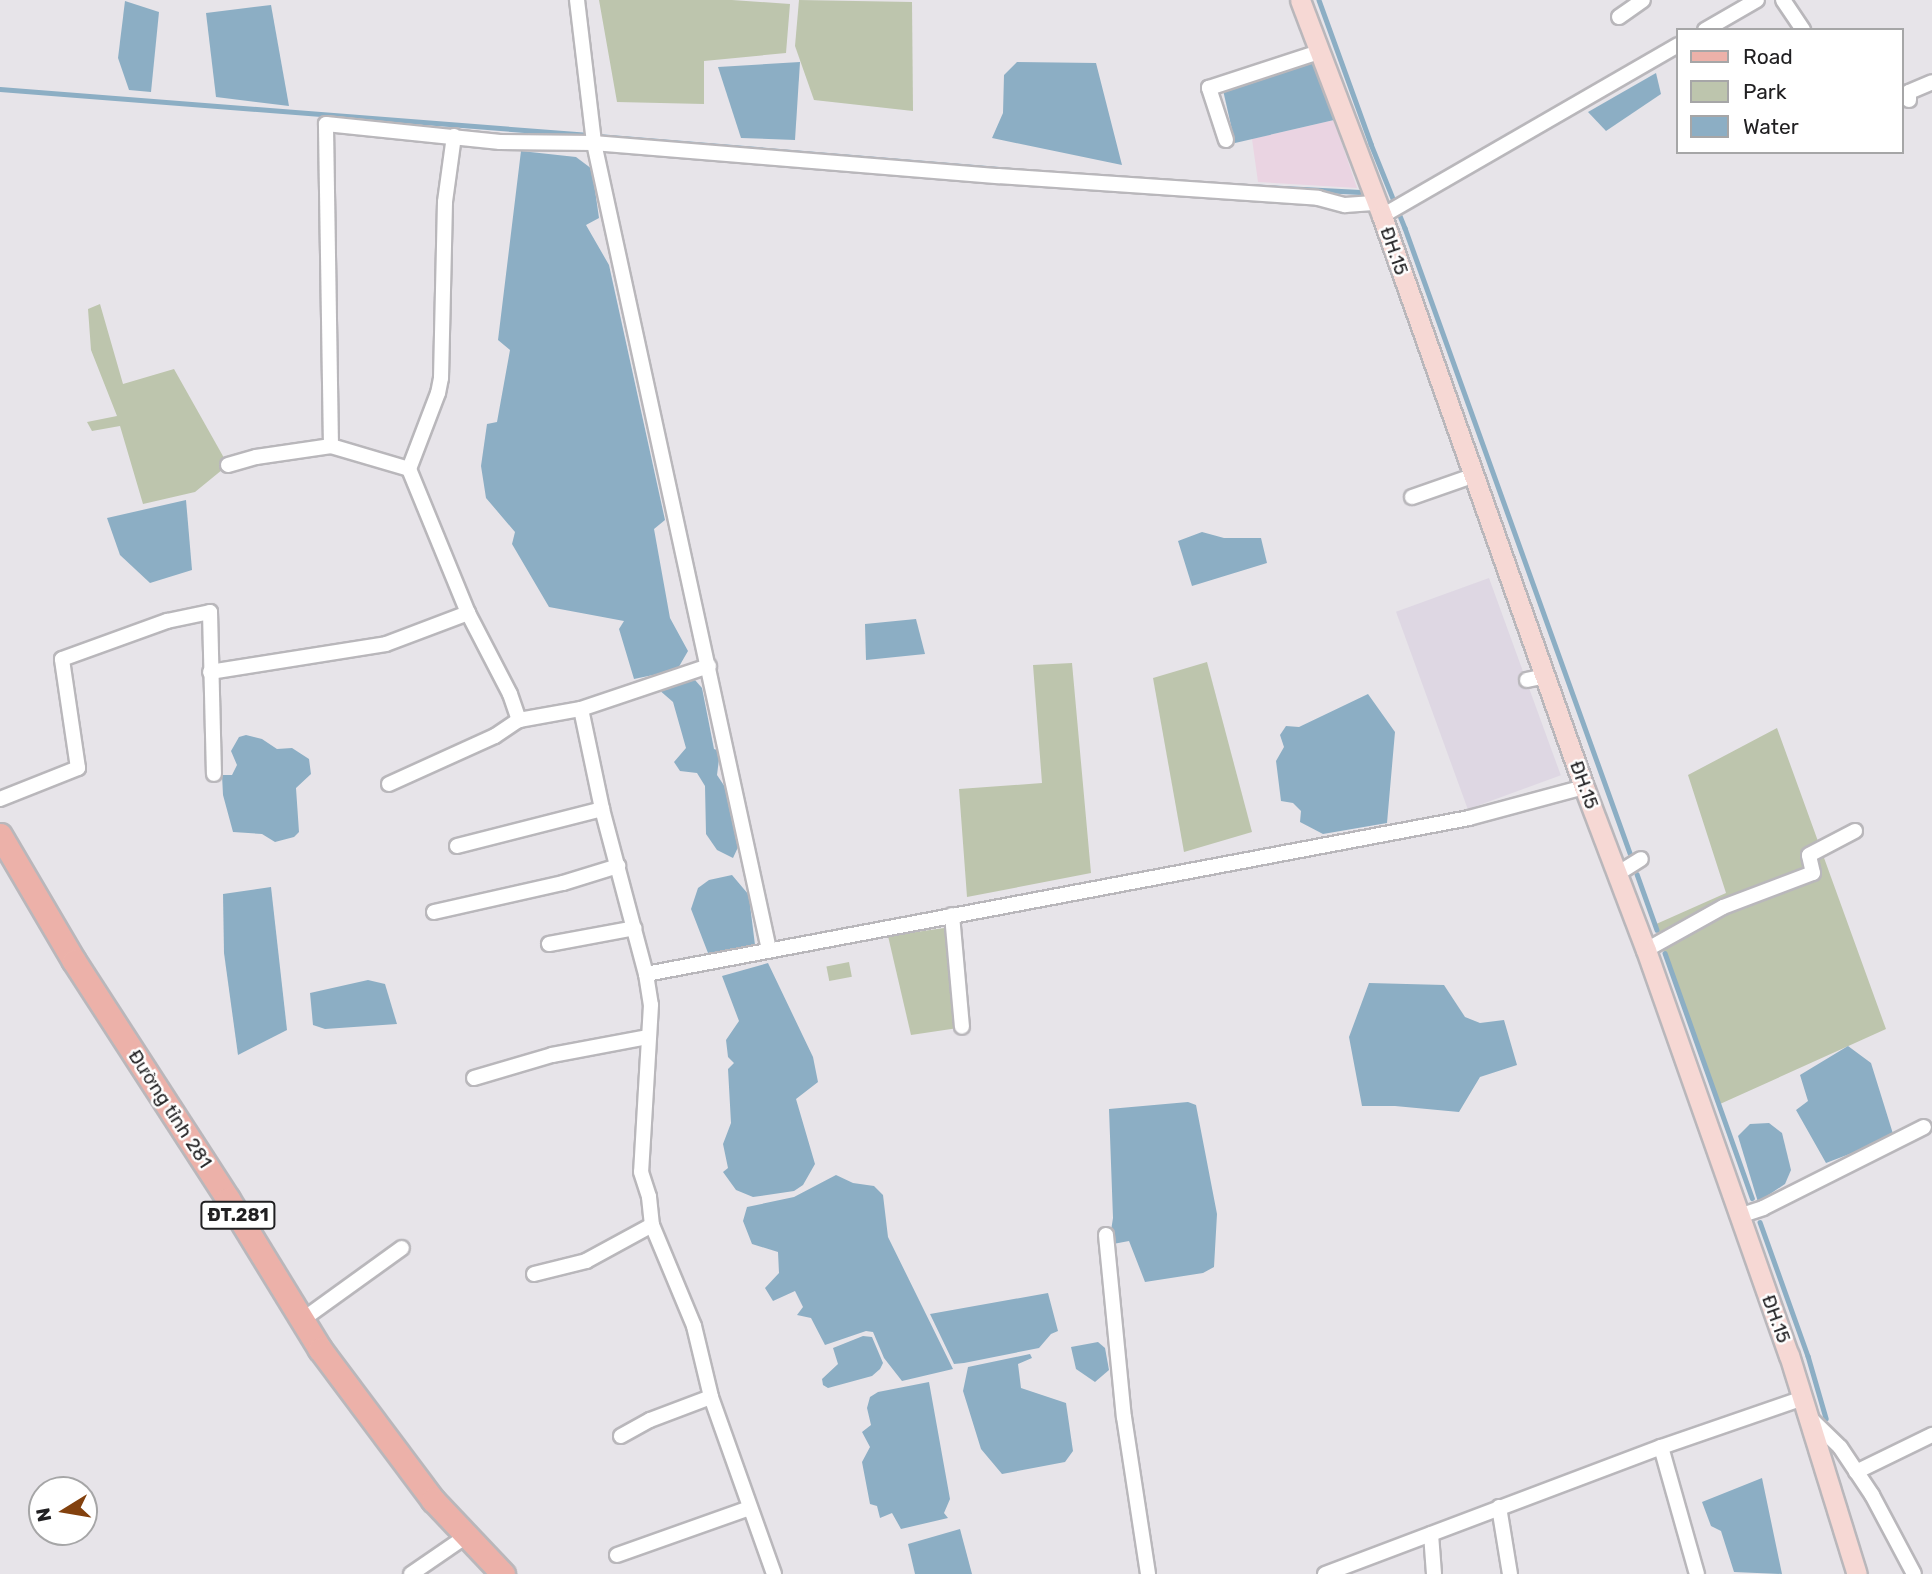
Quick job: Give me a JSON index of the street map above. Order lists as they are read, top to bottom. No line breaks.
{"streets":{"main road":["ĐH.15","Đường tỉnh 281","ĐT.281"]},"legend":["Road","Park","Water"],"north":"left"}
